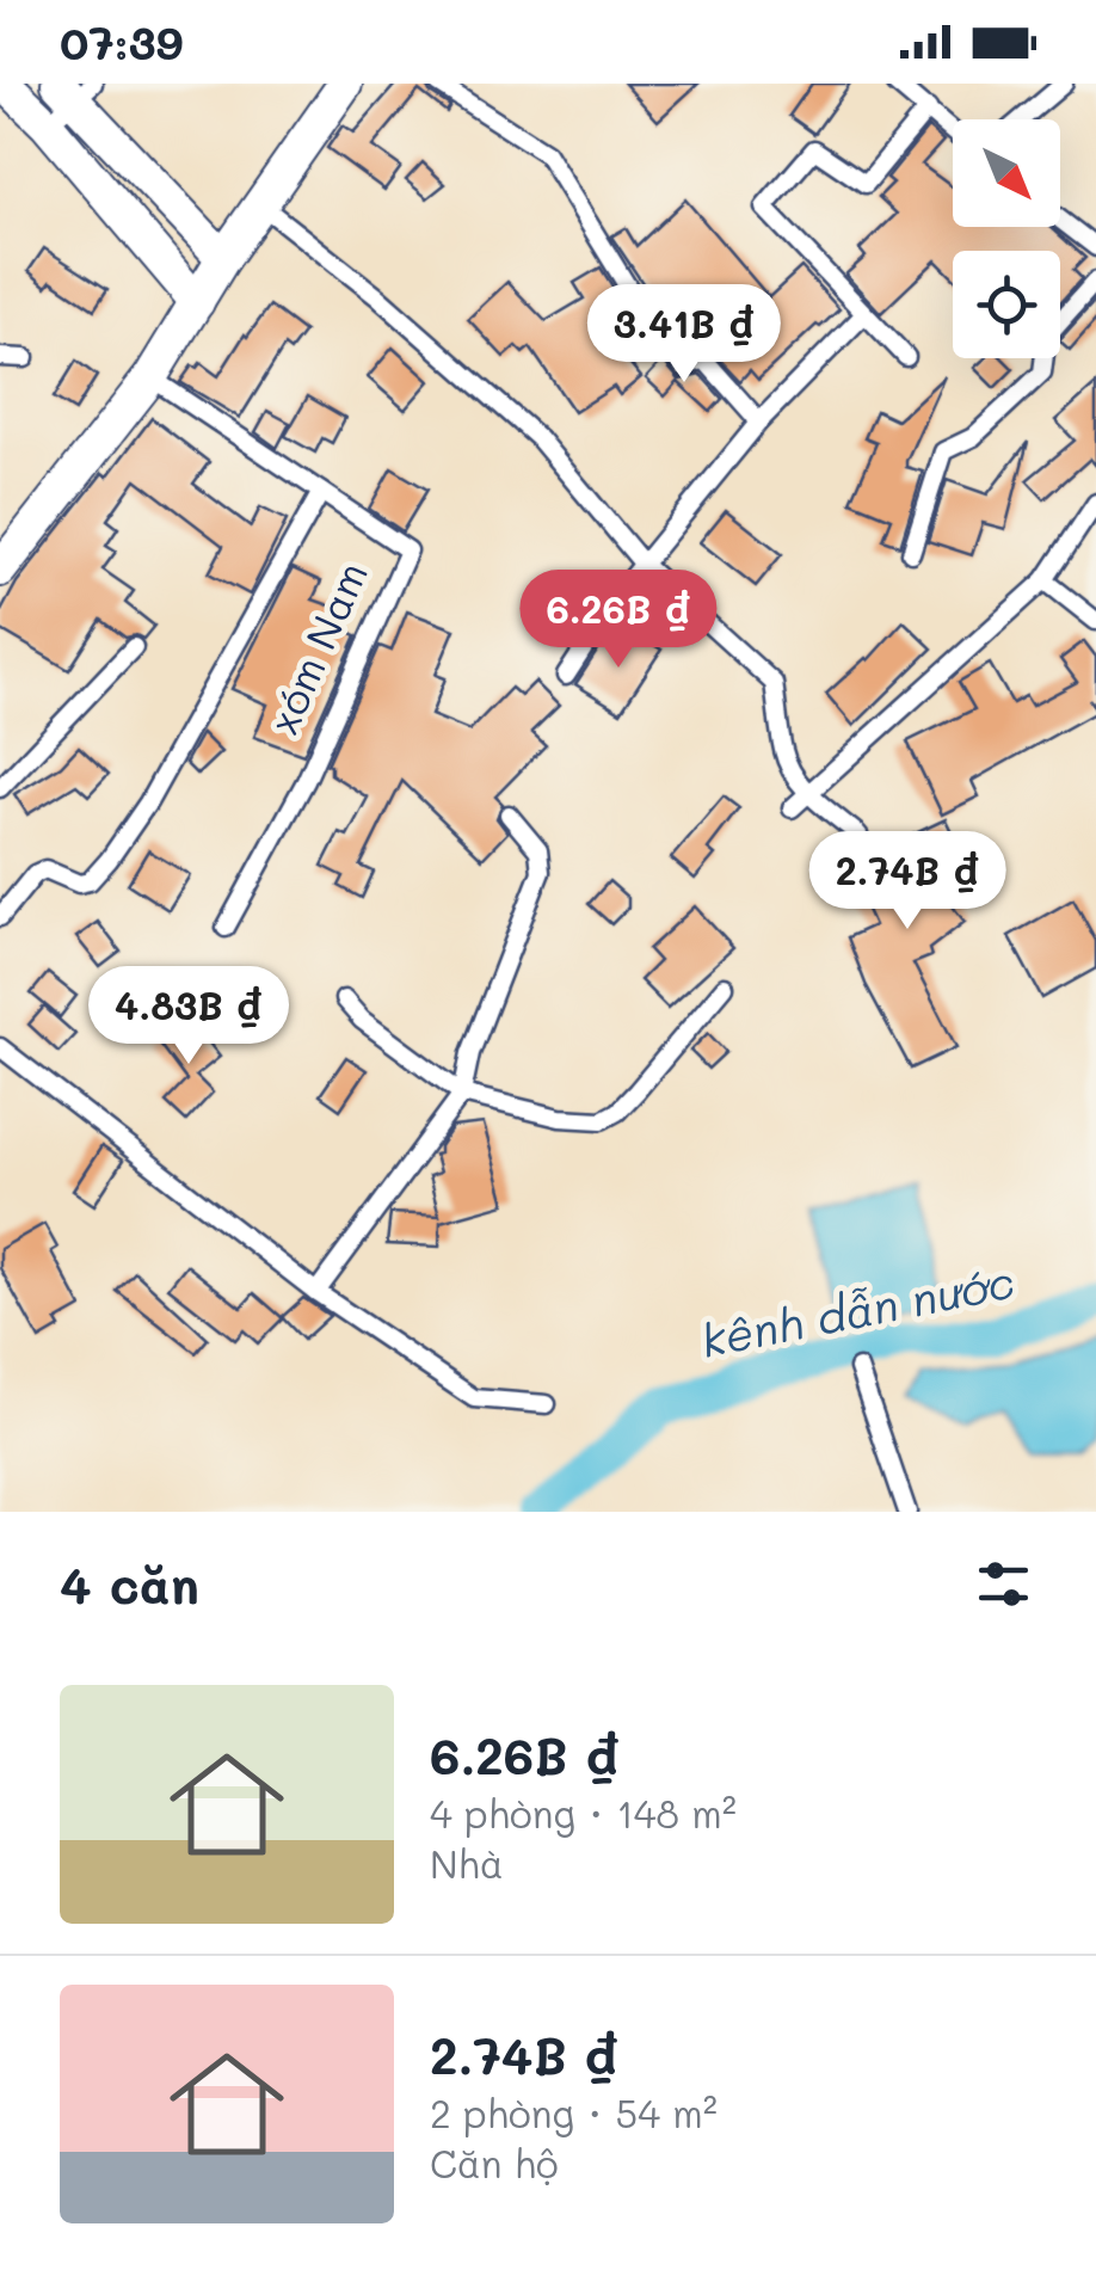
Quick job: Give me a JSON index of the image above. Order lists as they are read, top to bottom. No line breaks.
{"streets":{"lane":["xóm Nam"]},"water":["kênh dẫn nước"],"north":"bottom right","page":{"status":"07:39","price":["3.41B ₫","6.26B ₫","2.74B ₫","4.83B ₫"],"heading":"4 căn","list":[{"name":"6.26B ₫","note":"4 phòng · 148 m² · Nhà"},{"name":"2.74B ₫","note":"2 phòng · 54 m² · Căn hộ"}]}}
